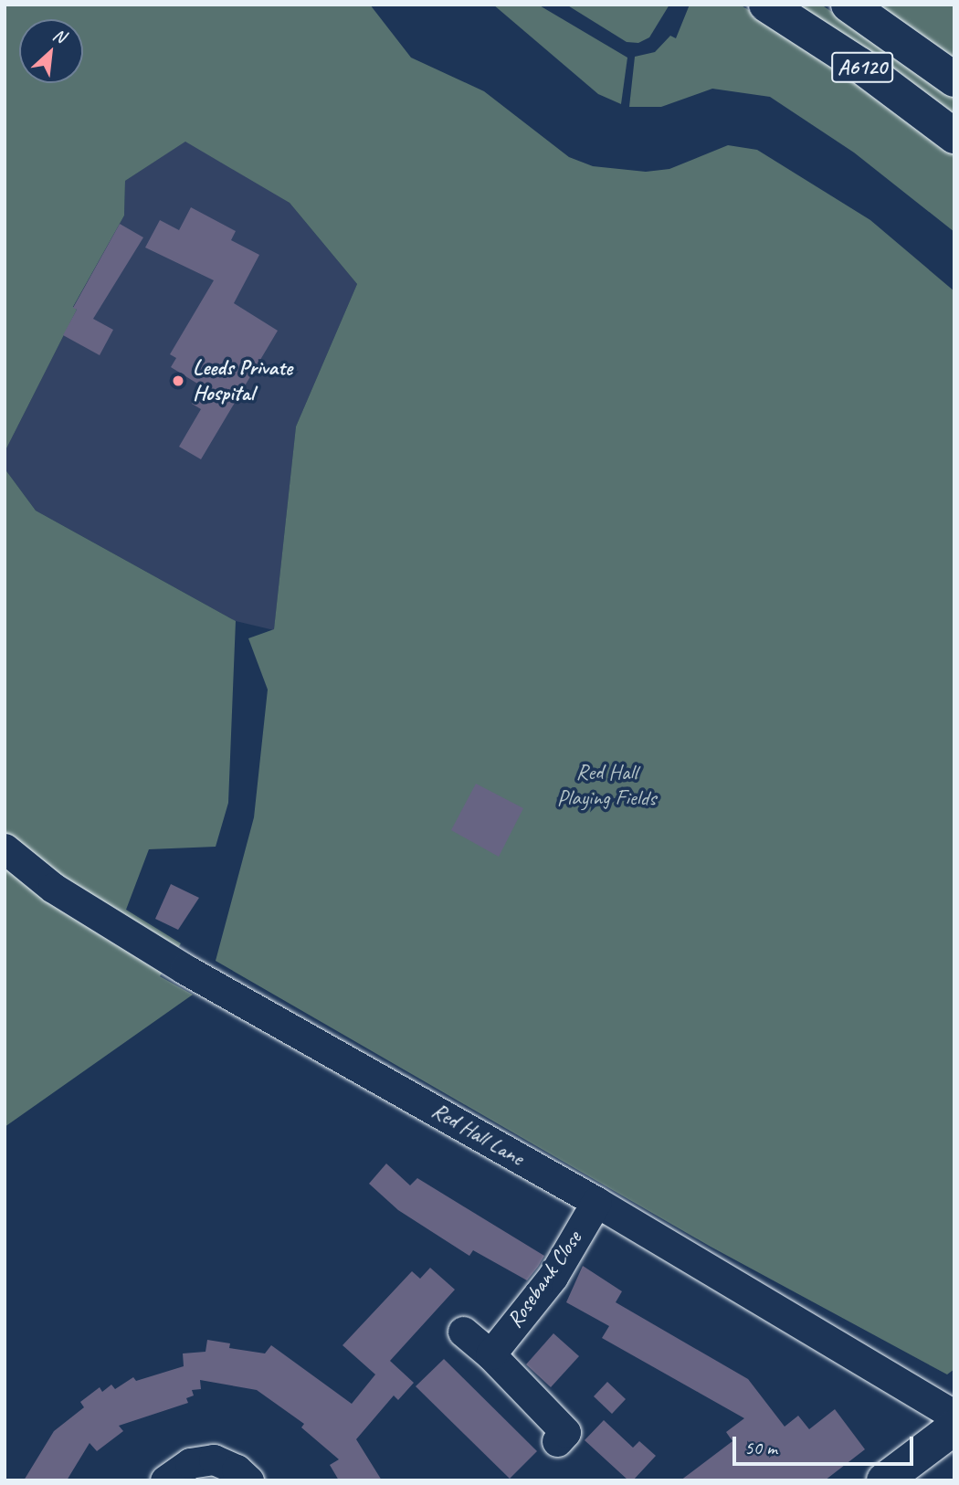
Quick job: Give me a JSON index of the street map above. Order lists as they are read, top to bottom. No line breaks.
{"streets":{"main road":["A6120"],"street":["Red Hall Lane","Rosebank Close"]},"crossings":[["Red Hall Lane","Rosebank Close"]],"parks":["Red Hall Playing Fields"],"places":["Leeds Private Hospital"],"scale_bar":"50 m","north":"top right"}
